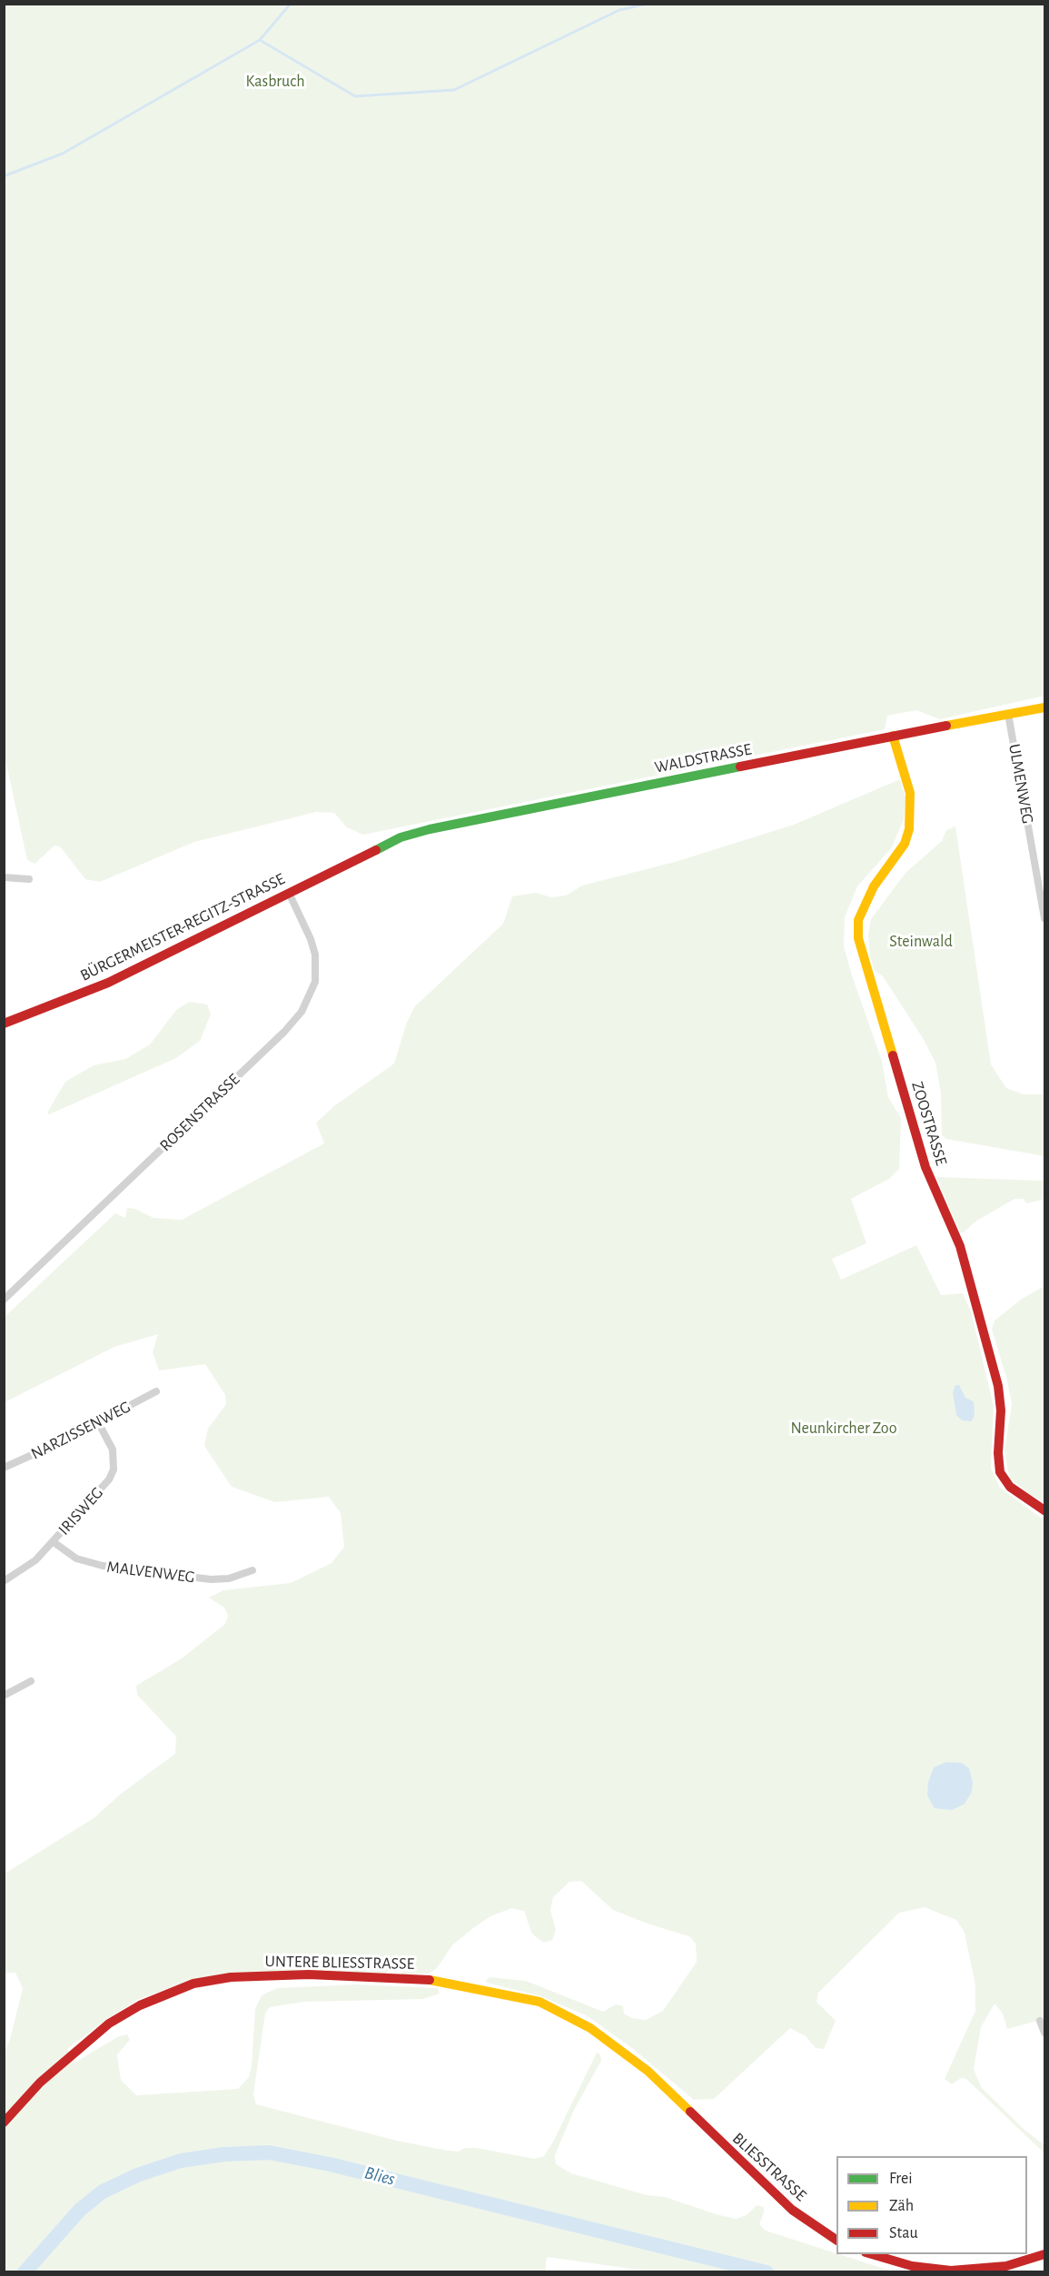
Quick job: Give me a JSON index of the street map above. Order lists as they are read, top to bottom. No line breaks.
{"streets":{"street":["WALDSTRASSE","ULMENWEG","BÜRGERMEISTER-REGITZ-STRASSE","ROSENSTRASSE","ZOOSTRASSE","NARZISSENWEG","IRISWEG","MALVENWEG","UNTERE BLIESSTRASSE","BLIESSTRASSE"]},"crossings":[["WALDSTRASSE","ULMENWEG"],["WALDSTRASSE","BÜRGERMEISTER-REGITZ-STRASSE"],["WALDSTRASSE","ZOOSTRASSE"],["BÜRGERMEISTER-REGITZ-STRASSE","ROSENSTRASSE"],["NARZISSENWEG","IRISWEG"],["IRISWEG","MALVENWEG"],["UNTERE BLIESSTRASSE","BLIESSTRASSE"]],"water":["Blies"],"parks":["Kasbruch","Steinwald","Neunkircher Zoo"],"legend":["Frei","Zäh","Stau"]}
